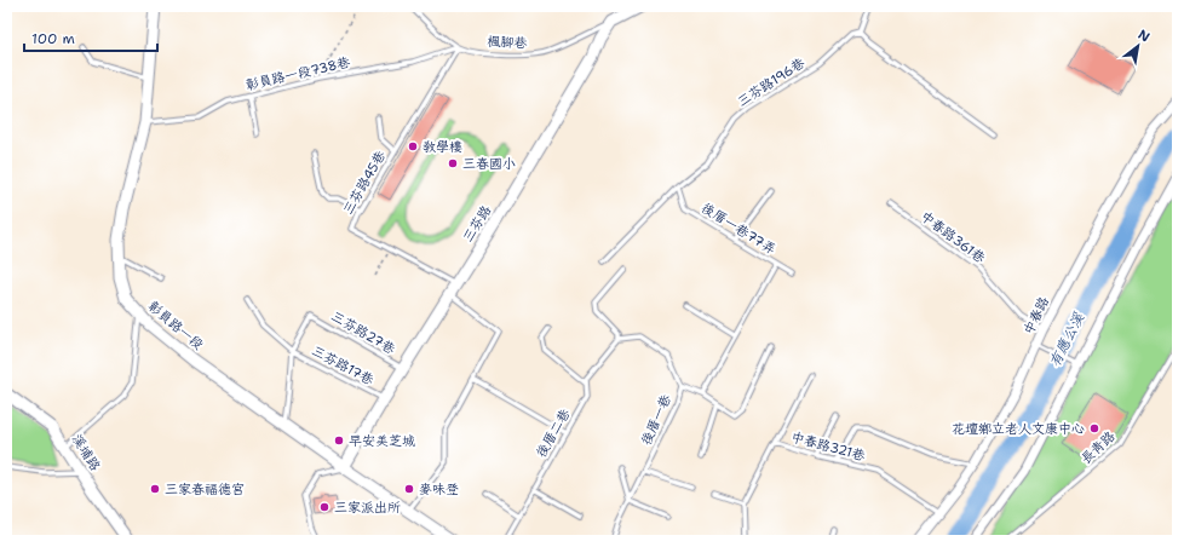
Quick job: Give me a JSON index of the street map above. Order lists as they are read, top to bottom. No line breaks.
{"streets":{"street":["三芬路","中春路","彰員路一段","溪埔路"],"lane":["楓腳巷","彰員路一段738巷","三芬路196巷","三芬路45巷","後厝一巷77弄","中春路361巷","三芬路27巷","三芬路17巷","後厝一巷","後厝二巷","中春路321巷","長青路"]},"crossings":[["楓腳巷","彰員路一段738巷"],["楓腳巷","三芬路45巷"],["楓腳巷","三芬路"],["彰員路一段738巷","三芬路45巷"],["彰員路一段738巷","彰員路一段"],["三芬路196巷","後厝一巷77弄"],["三芬路45巷","三芬路"],["三芬路","彰員路一段"],["三芬路","三芬路27巷"],["三芬路","三芬路17巷"],["中春路361巷","中春路"],["中春路","中春路321巷"],["三芬路27巷","三芬路17巷"]],"water":["有應公溪"],"places":["教學樓","三春國小","花壇鄉立老人文康中心","早安美芝城","三家春福德宮","麥味登","三家派出所"],"scale_bar":"100 m","north":"top right"}
